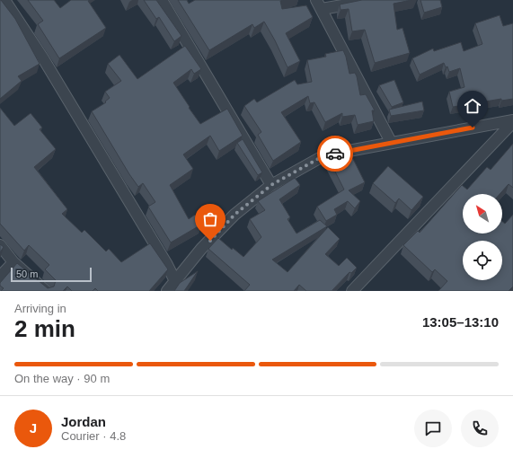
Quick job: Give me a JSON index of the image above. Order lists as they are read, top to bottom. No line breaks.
{"scale_bar":"50 m","north":"top left","page":{"scale":"50 m","heading":["2 min","Arriving in","13:05–13:10"],"panel":["Jordan","Courier · 4.8"],"bar":"On the way · 90 m","round":"J"}}
